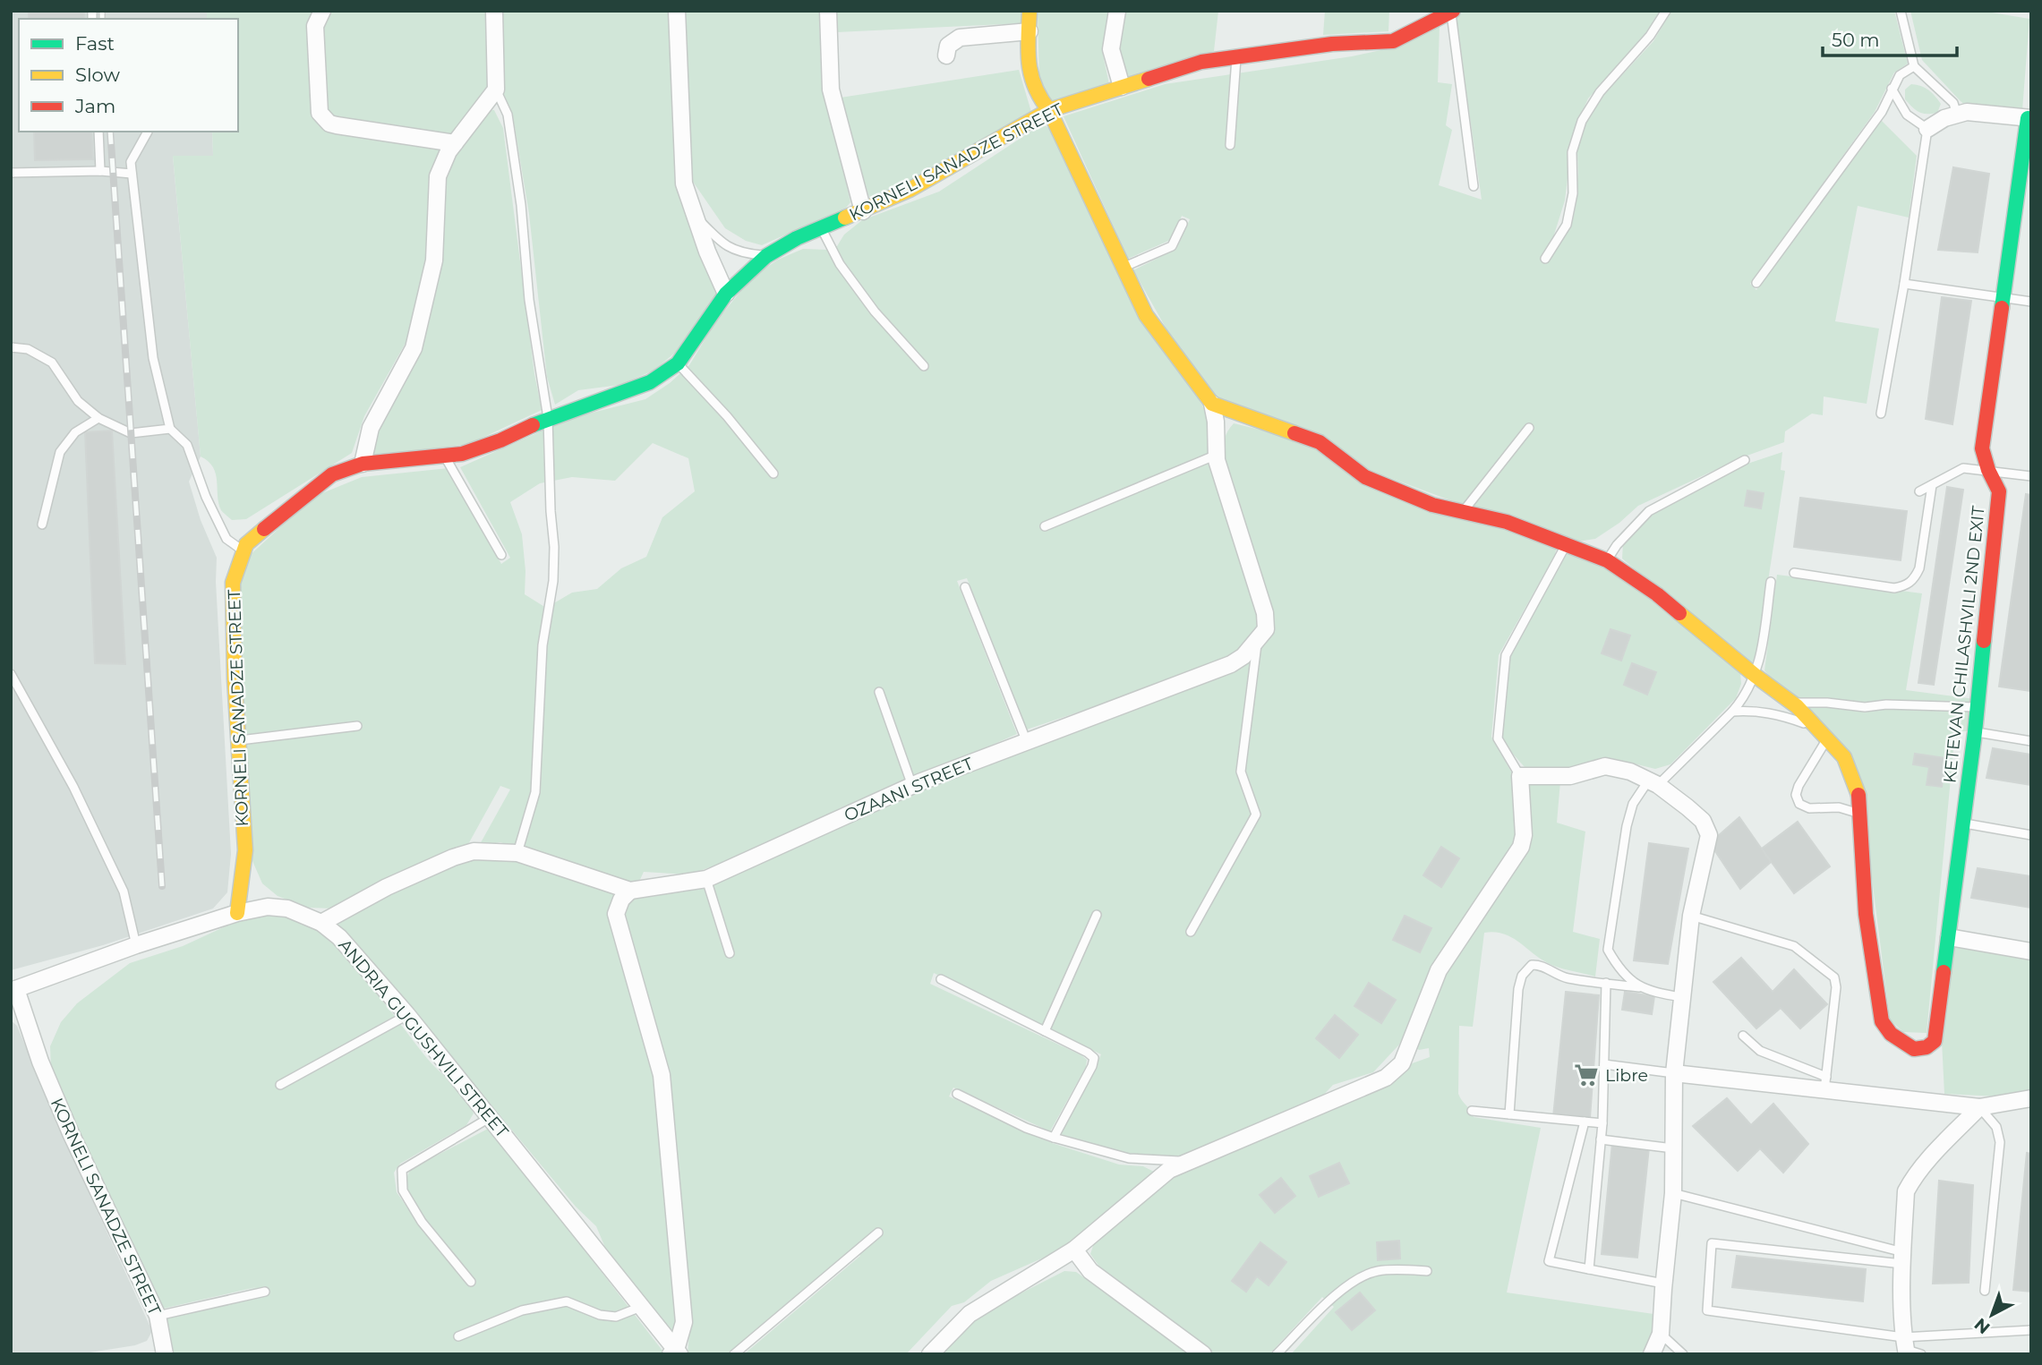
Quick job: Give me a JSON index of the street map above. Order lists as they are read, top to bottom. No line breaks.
{"streets":{"street":["KORNELI SANADZE STREET","KETEVAN CHILASHVILI 2ND EXIT","OZAANI STREET","ANDRIA GUGUSHVILI STREET"]},"crossings":[["KORNELI SANADZE STREET","ANDRIA GUGUSHVILI STREET"],["OZAANI STREET","ANDRIA GUGUSHVILI STREET"]],"places":{"supermarket":["Libre"]},"legend":["Fast","Slow","Jam"],"scale_bar":"50 m","north":"bottom left"}
